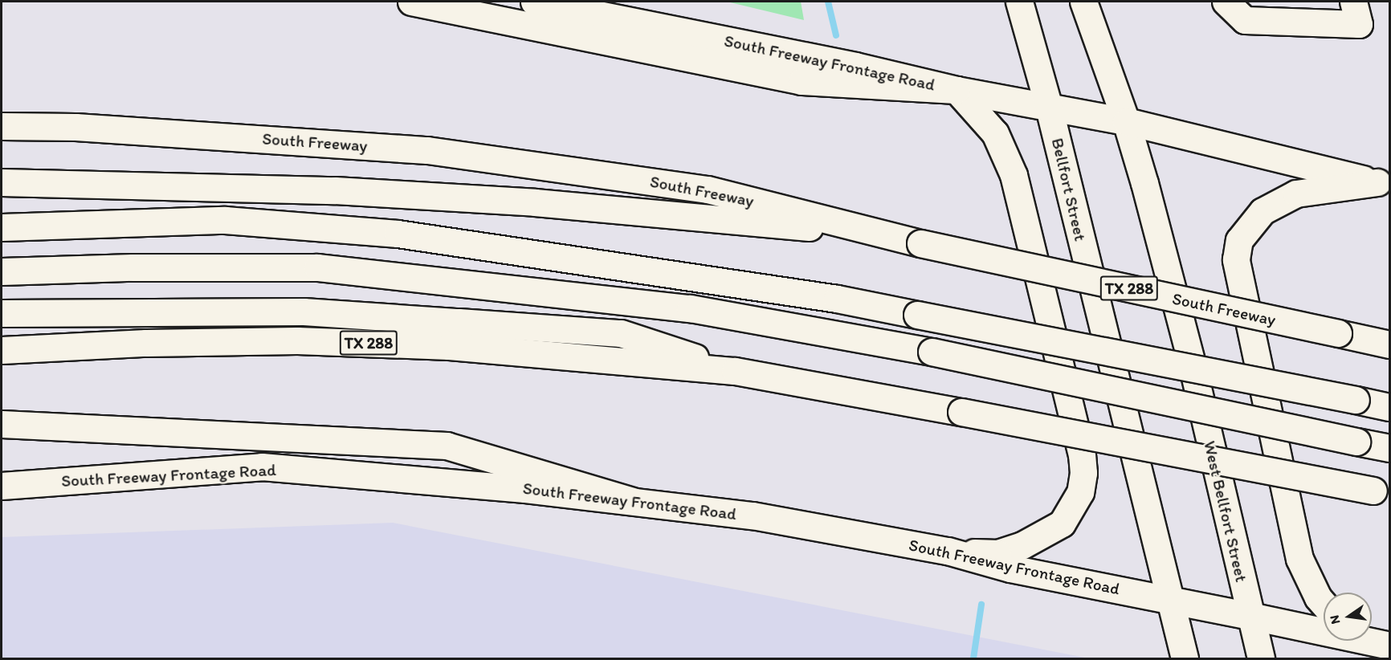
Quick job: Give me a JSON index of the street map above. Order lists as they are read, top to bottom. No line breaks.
{"streets":{"main road":["South Freeway Frontage Road","South Freeway","Bellfort Street","TX 288","West Bellfort Street"]},"crossings":[["South Freeway Frontage Road","Bellfort Street"],["South Freeway Frontage Road","West Bellfort Street"]],"north":"left"}
